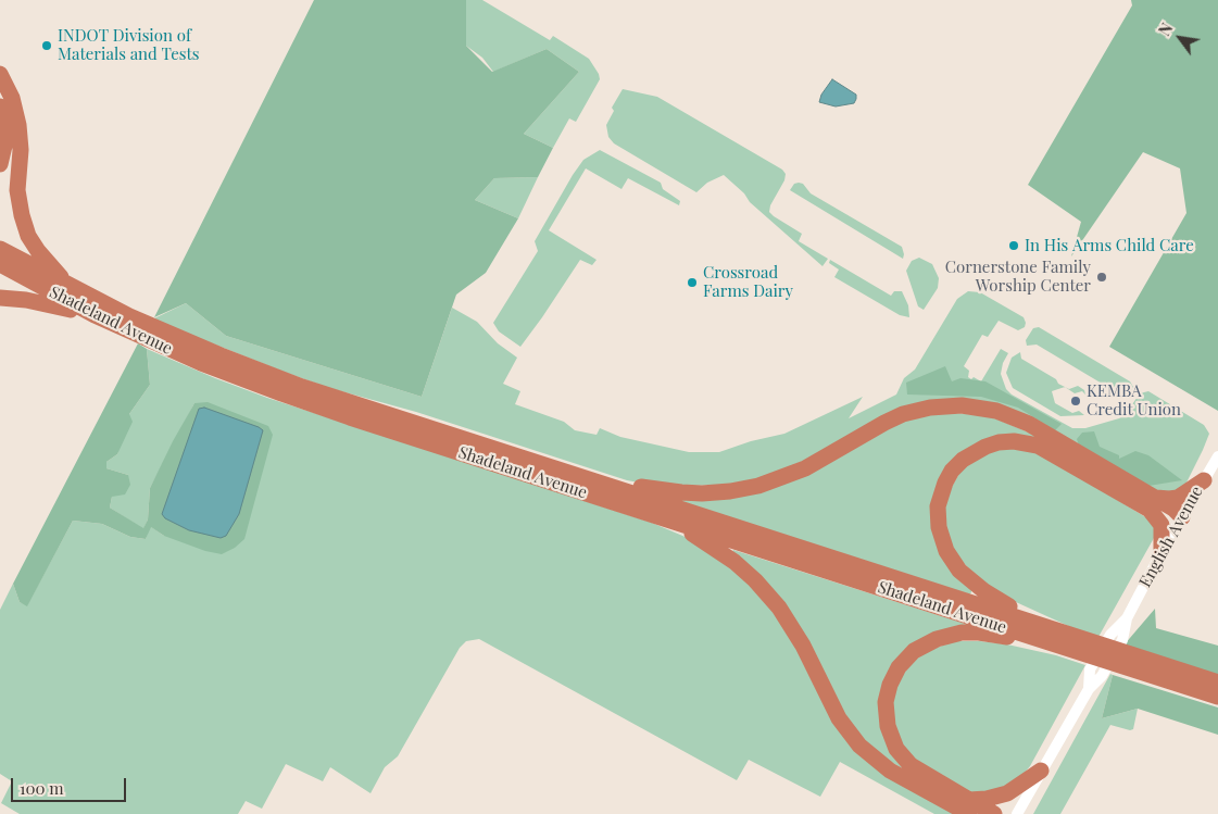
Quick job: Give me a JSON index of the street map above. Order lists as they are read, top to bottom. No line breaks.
{"streets":{"highway":["Shadeland Avenue"],"street":["English Avenue"]},"places":["INDOT Division of Materials and Tests","In His Arms Child Care","Cornerstone Family Worship Center","Crossroad Farms Dairy","KEMBA Credit Union"],"scale_bar":"100 m","north":"top left"}
